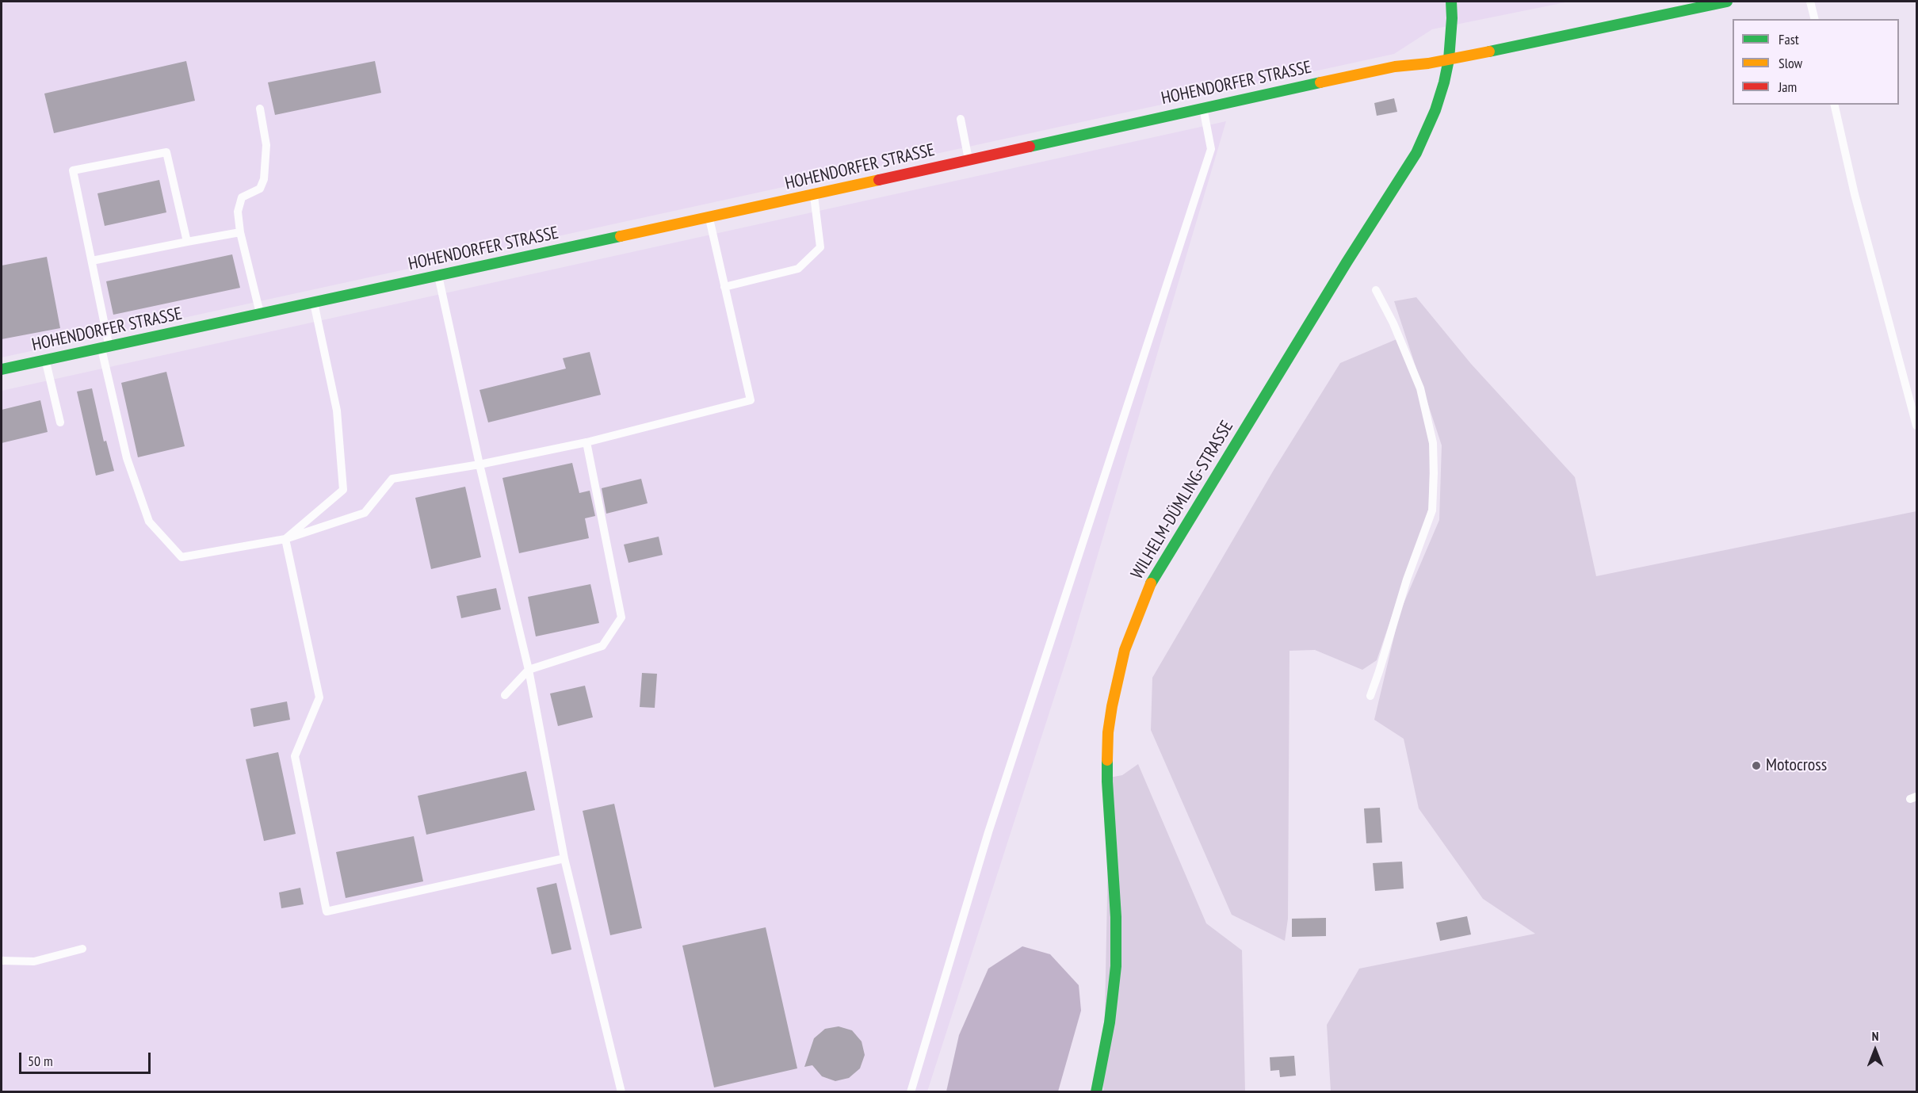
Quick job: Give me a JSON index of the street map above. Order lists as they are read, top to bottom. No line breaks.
{"streets":{"street":["HOHENDORFER STRASSE","WILHELM-DÜMLING-STRASSE"]},"crossings":[["HOHENDORFER STRASSE","WILHELM-DÜMLING-STRASSE"]],"places":["Motocross"],"legend":["Fast","Slow","Jam"],"scale_bar":"50 m","north":"top"}
